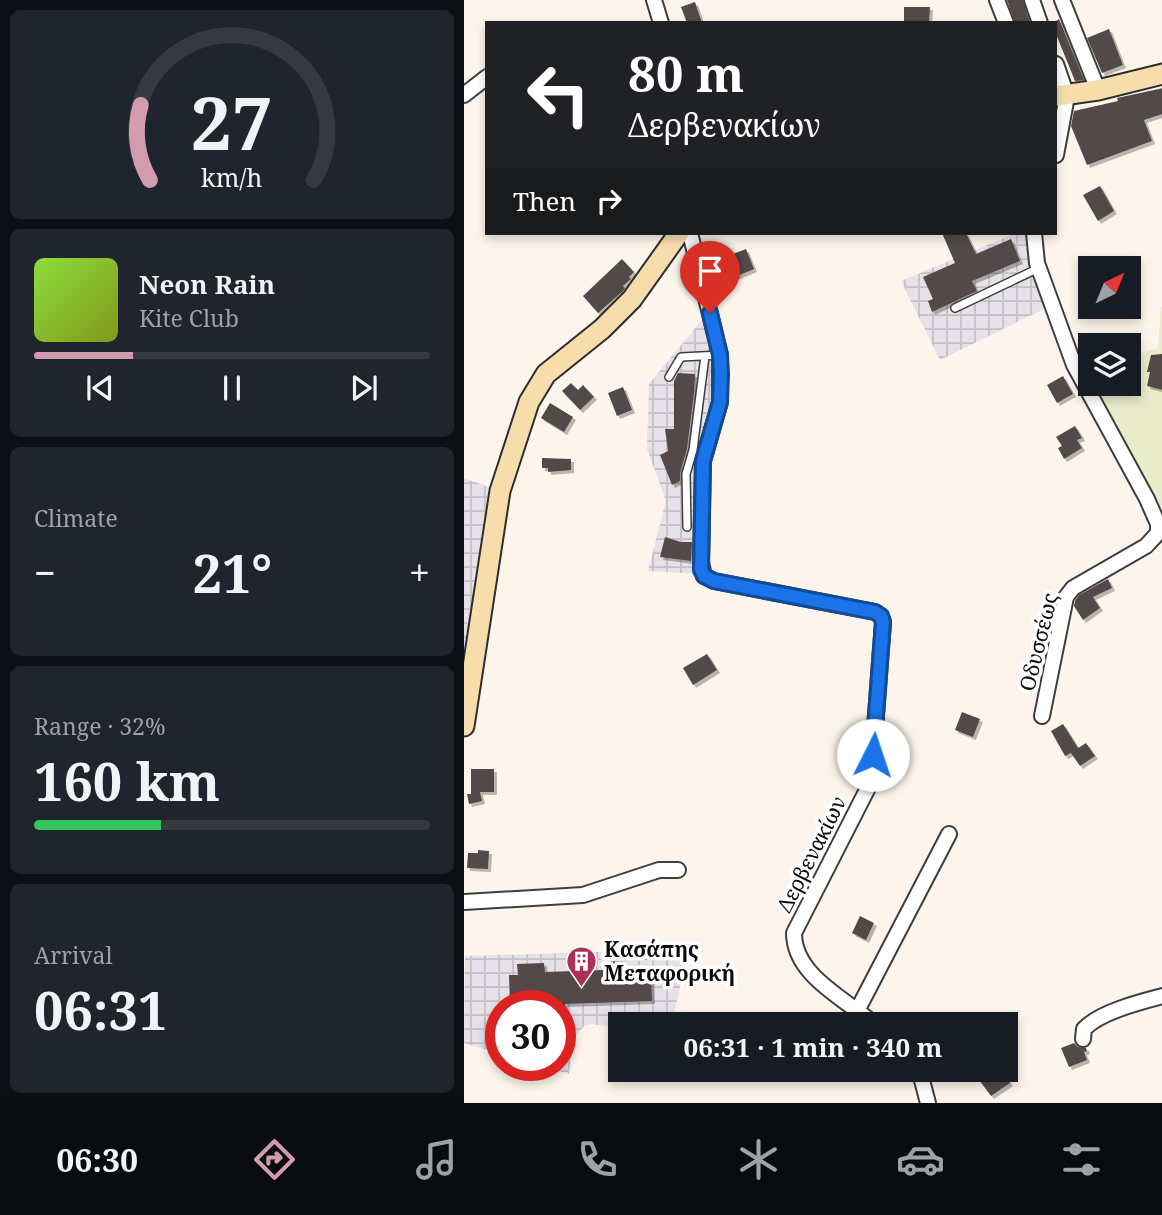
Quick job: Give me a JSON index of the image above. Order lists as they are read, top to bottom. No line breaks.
{"streets":{"street":["Οδυσσέως","Δερβενακίων"]},"places":{"building":["Κασάπης Μεταφορική"]},"north":"top right","page":{"turn":["80 m","Δερβενακίων"],"then":"Then","song":["Neon Rain","Kite Club"],"tile":["Climate",["Range · 32%","160 km"],["Arrival","06:31"]],"heat":["−","21°","+"],"limit":"30","trip":"06:31 · 1 min · 340 m","tabs":"06:30","gauge":["27","km/h"]}}
